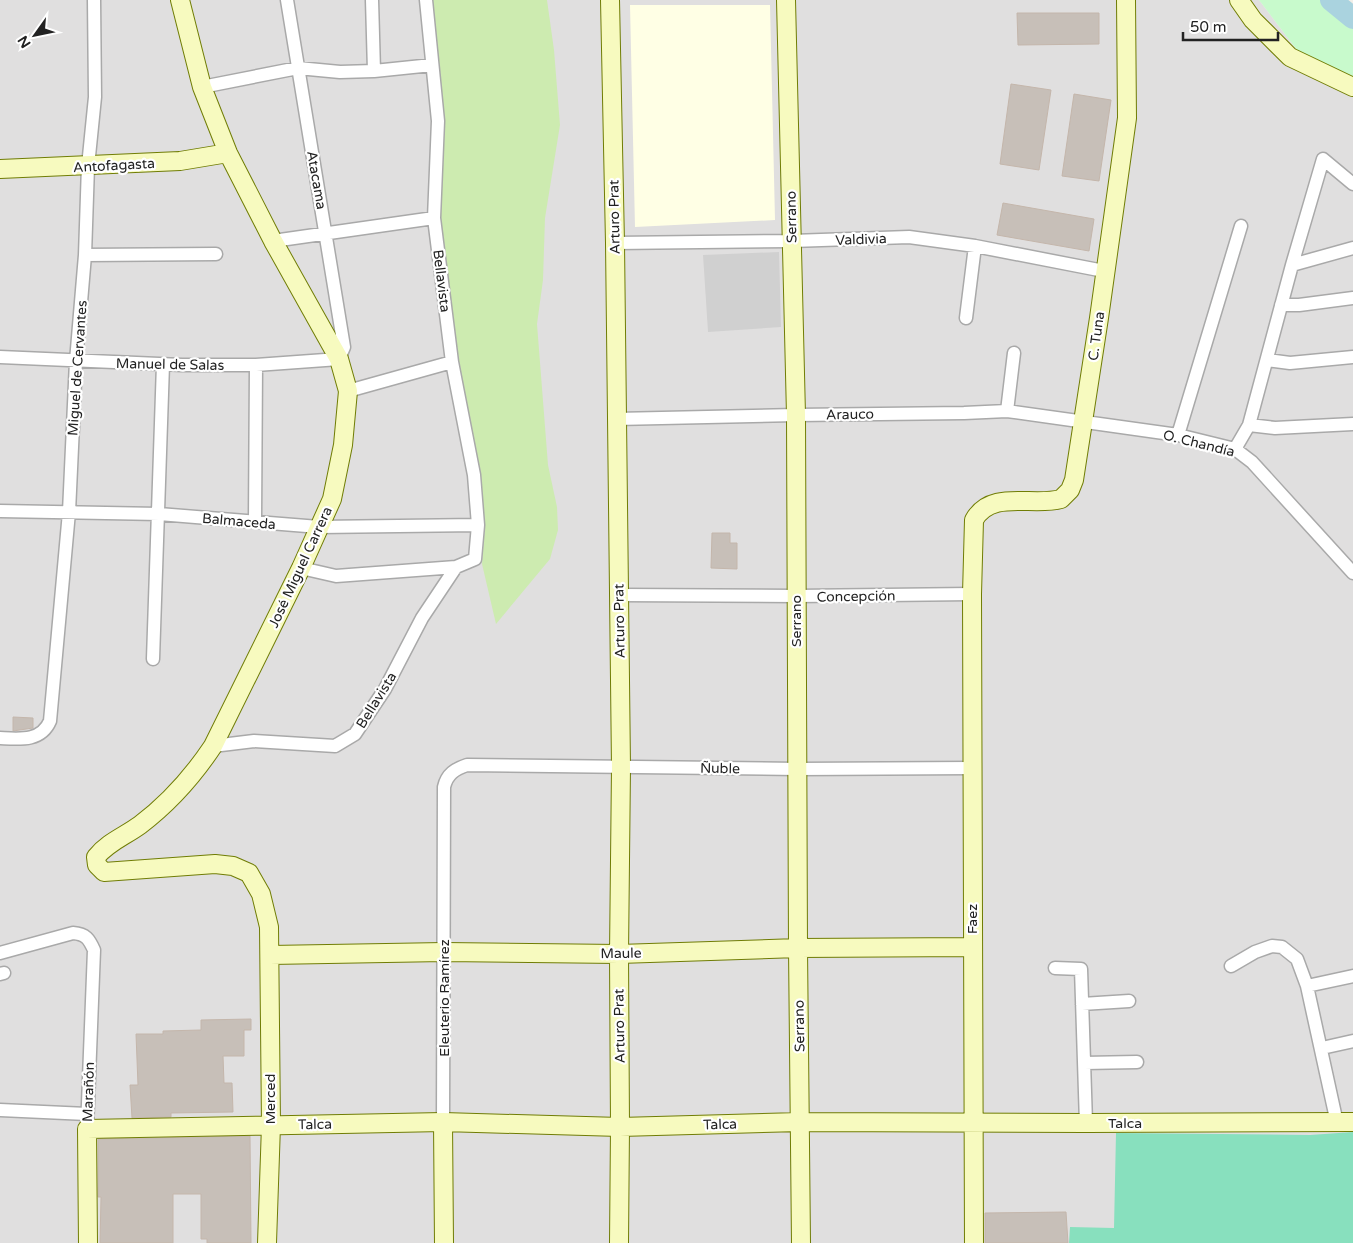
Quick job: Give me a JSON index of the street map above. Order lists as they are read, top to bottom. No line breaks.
{"streets":{"main road":["Antofagasta","Arturo Prat","Serrano","C. Tuna","José Miguel Carrera","Faez","Maule","Eleuterio Ramírez","Marañón","Merced","Talca"],"street":["Atacama","Valdivia","Bellavista","Manuel de Salas","Miguel de Cervantes","Arauco","O. Chandía","Balmaceda","Concepción","Ñuble"]},"crossings":[["Antofagasta","Miguel de Cervantes"],["Antofagasta","José Miguel Carrera"],["Atacama","Manuel de Salas"],["Atacama","José Miguel Carrera"],["Arturo Prat","Valdivia"],["Arturo Prat","Arauco"],["Arturo Prat","Concepción"],["Arturo Prat","Ñuble"],["Arturo Prat","Maule"],["Arturo Prat","Talca"],["Serrano","Valdivia"],["Serrano","Arauco"],["Serrano","Concepción"],["Serrano","Ñuble"],["Serrano","Maule"],["Serrano","Talca"],["Valdivia","C. Tuna"],["Bellavista","Balmaceda"],["Bellavista","José Miguel Carrera"],["C. Tuna","Arauco"],["C. Tuna","O. Chandía"],["C. Tuna","Concepción"],["C. Tuna","Faez"],["Manuel de Salas","Miguel de Cervantes"],["Manuel de Salas","José Miguel Carrera"],["Miguel de Cervantes","Balmaceda"],["Arauco","O. Chandía"],["Balmaceda","José Miguel Carrera"],["José Miguel Carrera","Maule"],["José Miguel Carrera","Merced"],["Concepción","Faez"],["Ñuble","Faez"],["Ñuble","Eleuterio Ramírez"],["Faez","Maule"],["Faez","Talca"],["Maule","Eleuterio Ramírez"],["Maule","Merced"],["Eleuterio Ramírez","Talca"],["Marañón","Talca"],["Merced","Talca"]],"scale_bar":"50 m","north":"bottom left"}
